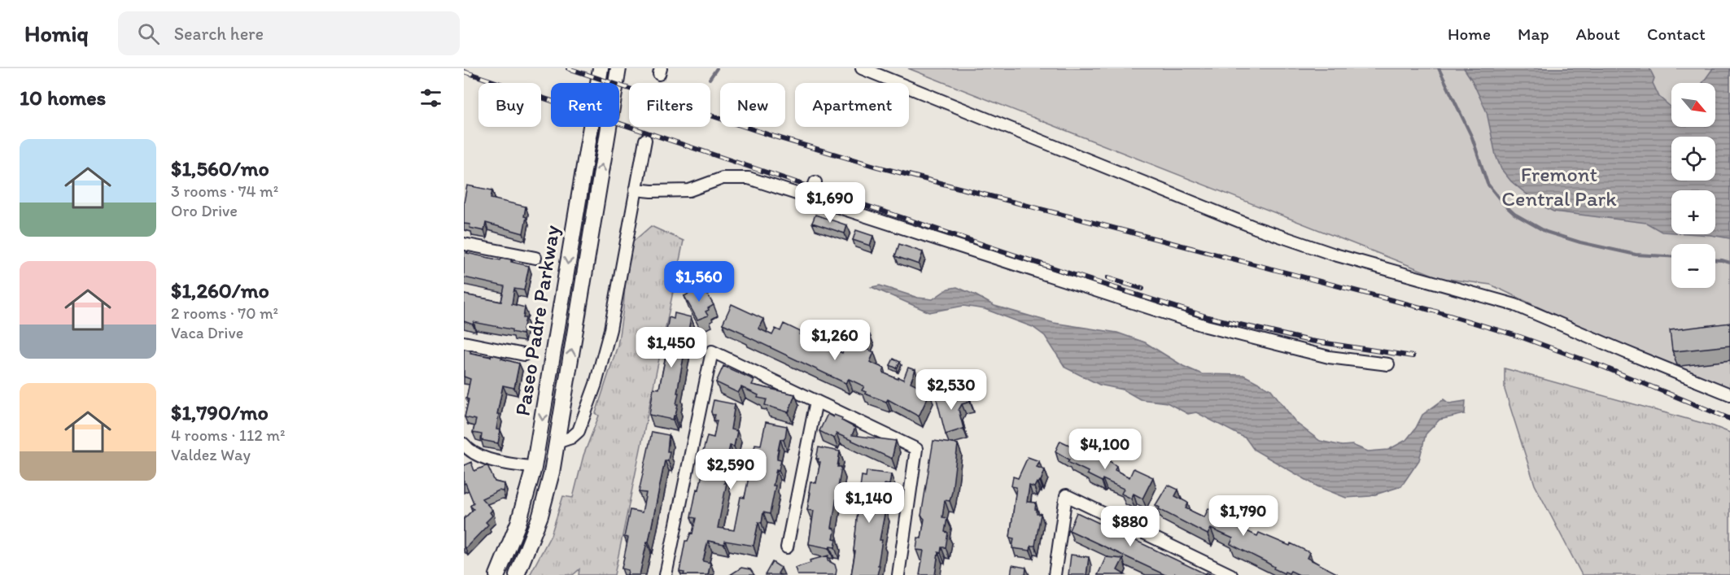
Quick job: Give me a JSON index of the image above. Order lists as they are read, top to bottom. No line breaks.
{"streets":{"main road":["Paseo Padre Parkway"]},"parks":["Fremont Central Park"],"north":"bottom right","page":{"header":"Homiq","search":"Search here","nav":["Home","Map","About","Contact"],"heading":"10 homes","map_buttons":["+","−"],"chip":["Buy","Rent","Filters","New","Apartment"],"list":[{"name":"$1,560/mo","note":"3 rooms · 74 m² · Oro Drive"},{"name":"$1,260/mo","note":"2 rooms · 70 m² · Vaca Drive"},{"name":"$1,790/mo","note":"4 rooms · 112 m² · Valdez Way"}],"price":["$1,690","$1,560","$1,260","$1,450","$2,530","$4,100","$2,590","$1,140","$1,790","$880"]}}
